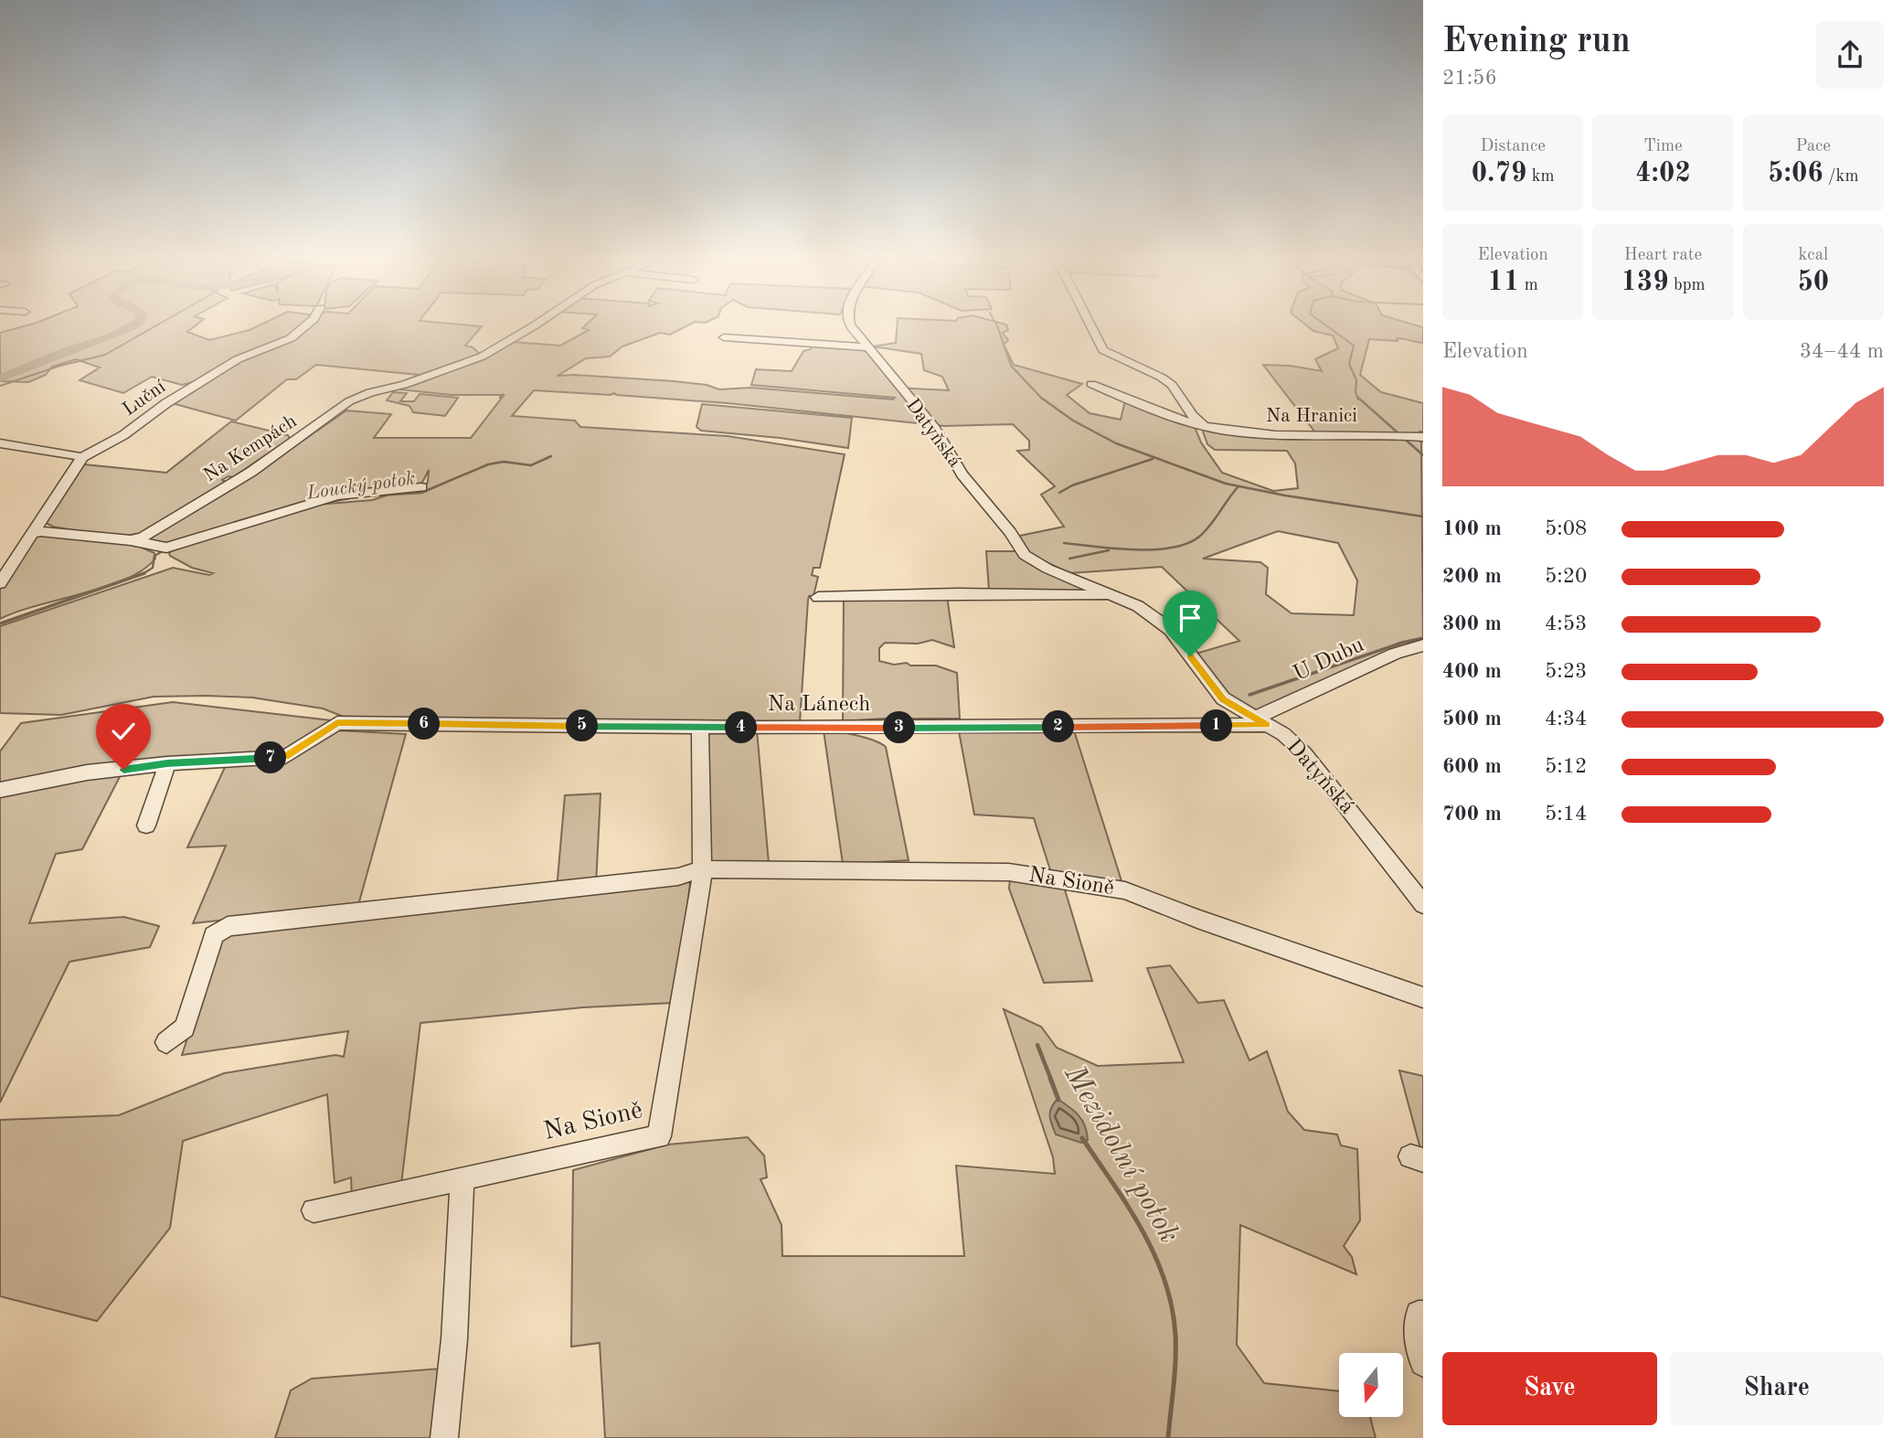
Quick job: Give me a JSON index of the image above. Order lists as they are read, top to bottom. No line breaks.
{"streets":{"street":["Luční","Na Hranici","Datyňská","Na Kempách","U Dubu","Na Lánech","Na Sioně"]},"crossings":[["Luční","Na Kempách"],["Datyňská","U Dubu"],["Datyňská","Na Lánech"],["U Dubu","Na Lánech"],["Na Lánech","Na Sioně"]],"water":["Loucký potok","Mezidolní potok"],"north":"bottom","page":{"heading":["Evening run","21:56"],"stats":[["Distance","0.79 km"],["Time","4:02"],["Pace","5:06 /km"],["Elevation","11 m"],["Heart rate","139 bpm"],["kcal","50"]],"chart":["Elevation","34–44 m"],"list":[{"name":"100 m","note":"5:08"},{"name":"200 m","note":"5:20"},{"name":"300 m","note":"4:53"},{"name":"400 m","note":"5:23"},{"name":"500 m","note":"4:34"},{"name":"600 m","note":"5:12"},{"name":"700 m","note":"5:14"}],"pins":["6","1","5","2","3","4","7"],"buttons":["Save","Share"]}}
